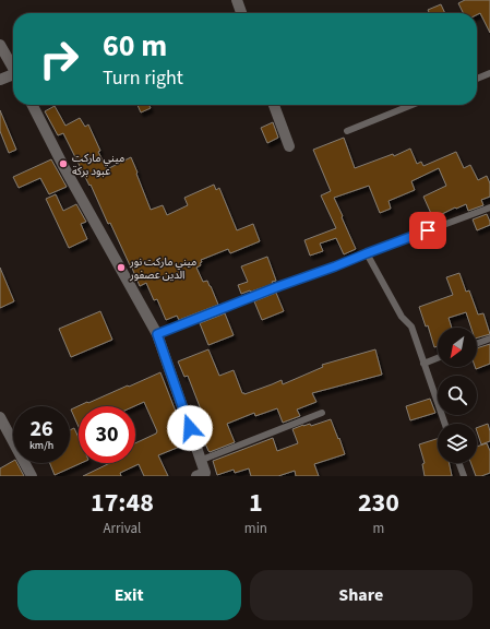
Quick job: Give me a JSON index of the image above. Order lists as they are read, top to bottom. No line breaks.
{"places":["ميني ماركت عبود بركة","ميني ماركت نور الدين عصفور"],"north":"bottom left","page":{"turn":["60 m","Turn right"],"speed":"26 km/h","limit":"30","eta":["17:48","Arrival","1","min","230","m"],"buttons":["Exit","Share"]}}
